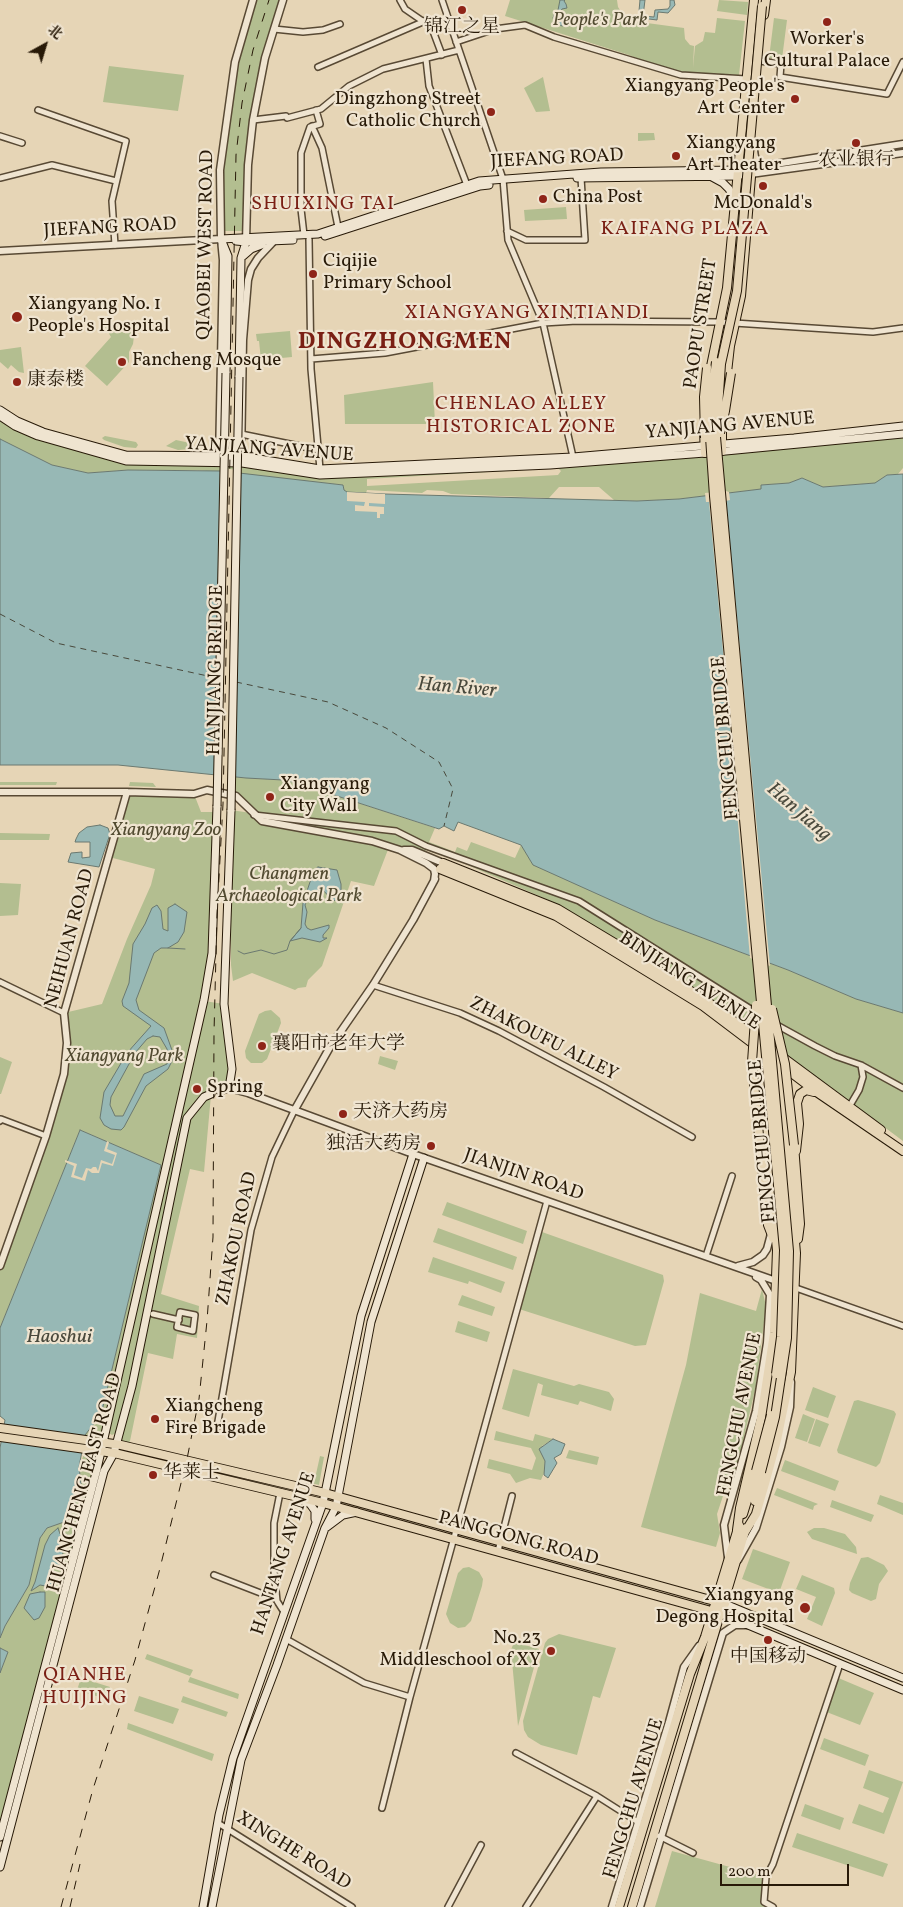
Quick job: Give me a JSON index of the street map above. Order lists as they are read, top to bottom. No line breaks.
{"streets":{"main road":["JIEFANG ROAD","PAOPU STREET","YANJIANG AVENUE","HANJIANG BRIDGE","FENGCHU BRIDGE","BINJIANG AVENUE","FENGCHU AVENUE","HUANCHENG EAST ROAD","PANGGONG ROAD","HANTANG AVENUE"],"street":["QIAOBEI WEST ROAD","NEIHUAN ROAD","ZHAKOUFU ALLEY","JIANJIN ROAD","ZHAKOU ROAD","XINGHE ROAD"]},"crossings":[["JIEFANG ROAD","QIAOBEI WEST ROAD"],["JIEFANG ROAD","PAOPU STREET"],["JIEFANG ROAD","HANJIANG BRIDGE"],["QIAOBEI WEST ROAD","YANJIANG AVENUE"],["QIAOBEI WEST ROAD","HANJIANG BRIDGE"],["PAOPU STREET","YANJIANG AVENUE"],["PAOPU STREET","FENGCHU BRIDGE"],["HANJIANG BRIDGE","JIANJIN ROAD"],["HANJIANG BRIDGE","HUANCHENG EAST ROAD"],["FENGCHU BRIDGE","FENGCHU AVENUE"],["BINJIANG AVENUE","ZHAKOU ROAD"],["BINJIANG AVENUE","FENGCHU AVENUE"],["ZHAKOUFU ALLEY","ZHAKOU ROAD"],["JIANJIN ROAD","ZHAKOU ROAD"],["JIANJIN ROAD","FENGCHU AVENUE"],["JIANJIN ROAD","HANTANG AVENUE"],["FENGCHU AVENUE","PANGGONG ROAD"],["HUANCHENG EAST ROAD","PANGGONG ROAD"],["PANGGONG ROAD","HANTANG AVENUE"],["HANTANG AVENUE","XINGHE ROAD"]],"districts":["SHUIXING TAI","KAIFANG PLAZA","XIANGYANG XINTIANDI","DINGZHONGMEN","CHENLAO ALLEY HISTORICAL ZONE","QIANHE HUIJING"],"water":["Han River","Han Jiang","Haoshui"],"parks":["People's Park","Xiangyang Zoo","Changmen Archaeological Park","Xiangyang Park"],"places":["锦江之星","Worker's Cultural Palace","Xiangyang People's Art Center","Dingzhong Street Catholic Church","农业银行","Xiangyang Art Theater","McDonald's","China Post","Ciqijie Primary School","Xiangyang No. 1 People's Hospital","Fancheng Mosque","康泰楼","Xiangyang City Wall","襄阳市老年大学","Spring","天济大药房","独活大药房","Xiangcheng Fire Brigade","华莱士","Xiangyang Degong Hospital","中国移动","No.23 Middleschool of XY"],"scale_bar":"200 m","north":"top right"}
